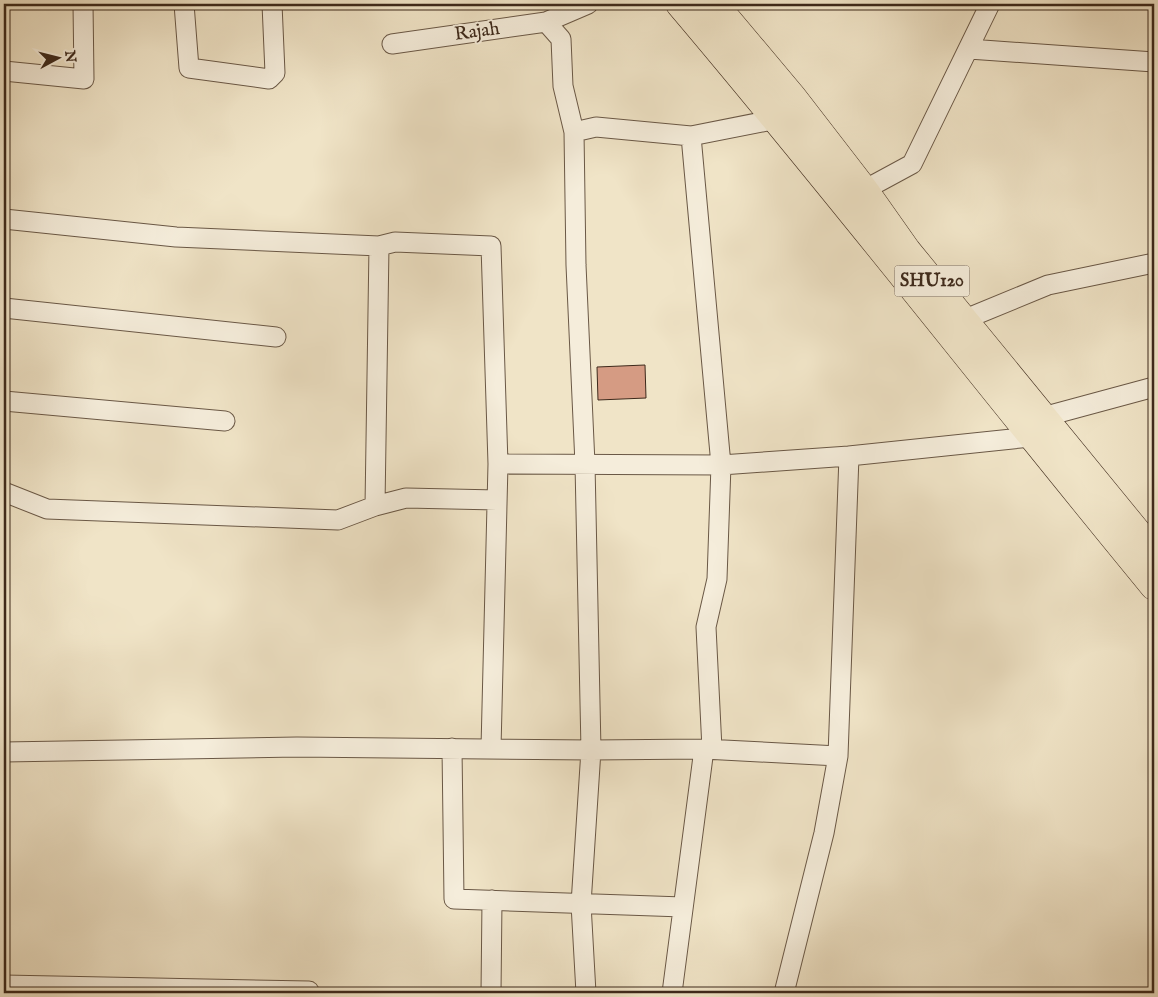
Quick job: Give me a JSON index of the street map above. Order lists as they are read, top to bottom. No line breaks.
{"streets":{"main road":["SHU120"],"street":["Rajah"]},"north":"right"}
